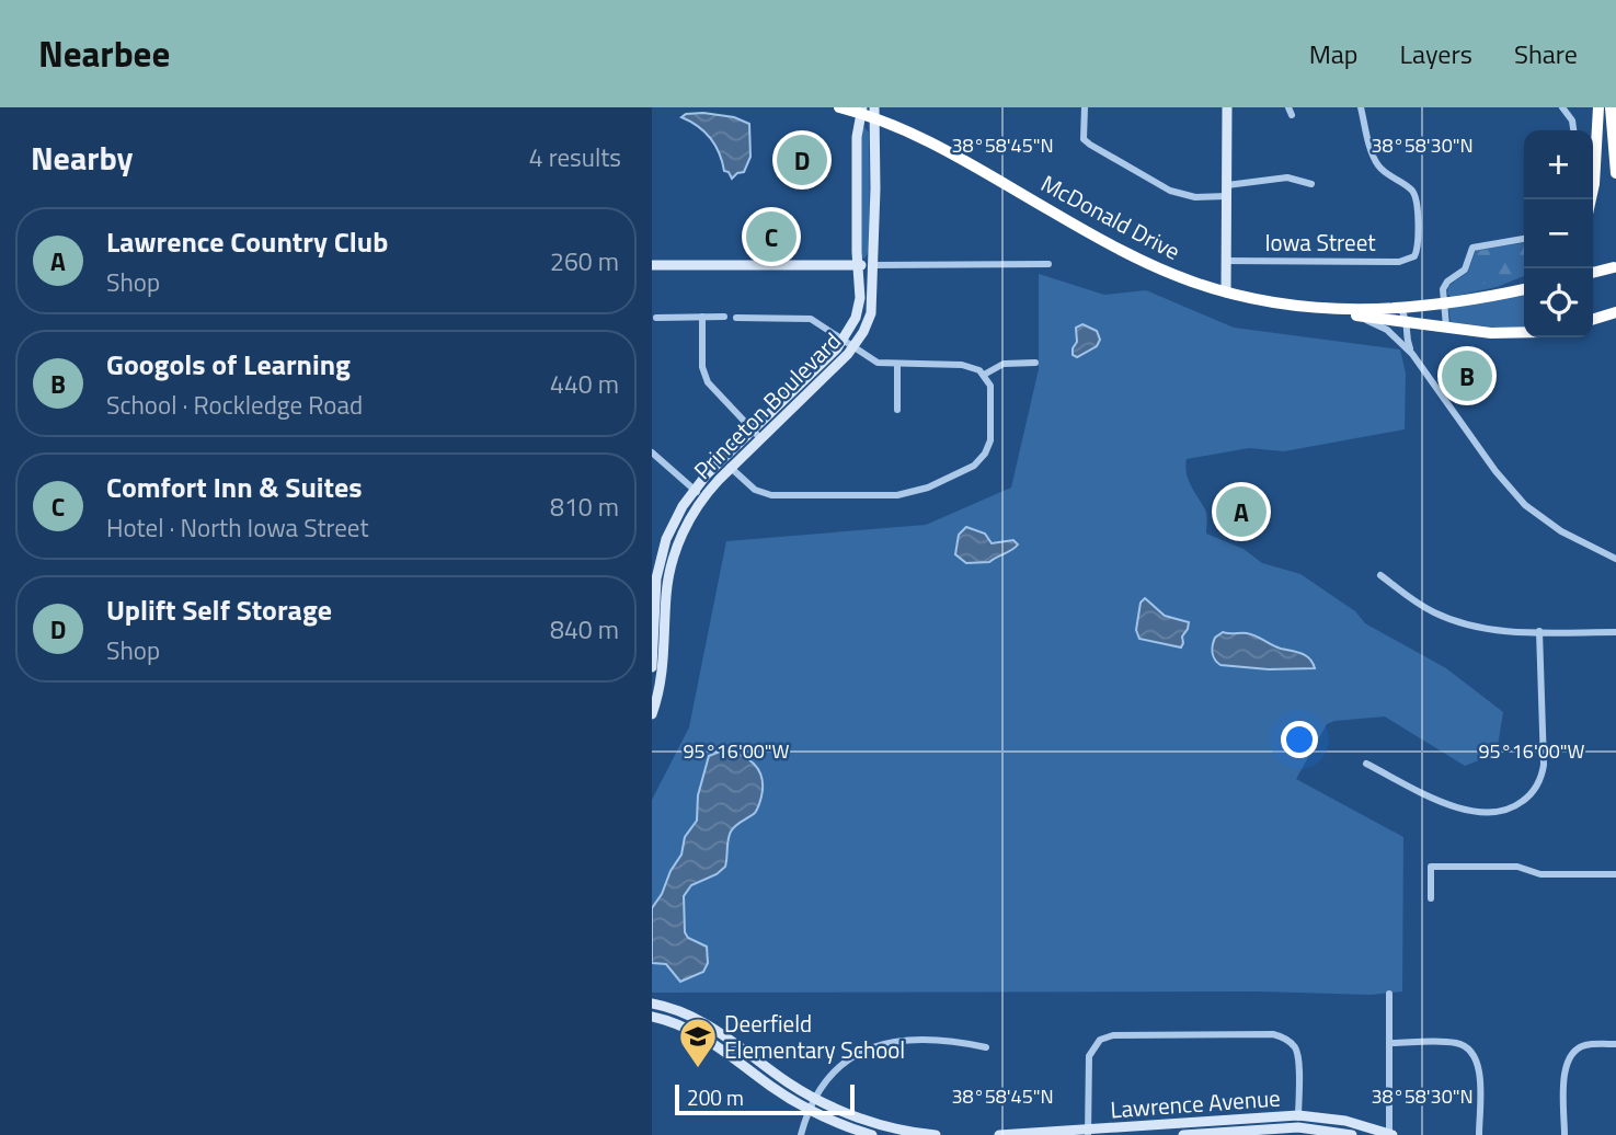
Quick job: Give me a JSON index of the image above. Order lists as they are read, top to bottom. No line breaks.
{"streets":{"highway":["McDonald Drive"],"street":["Iowa Street","Princeton Boulevard","Lawrence Avenue"]},"crossings":[["McDonald Drive","Princeton Boulevard"]],"places":{"school or university":["Deerfield Elementary School"]},"scale_bar":"200 m","page":{"header":"Nearbee","nav":["Map","Layers","Share"],"heading":["Nearby","4 results"],"map_buttons":["+","−"],"pins":["D","C","B","A"],"list":[{"mark":"A","name":"Lawrence Country Club","note":"Shop","value":"260 m"},{"mark":"B","name":"Googols of Learning","note":"School · Rockledge Road","value":"440 m"},{"mark":"C","name":"Comfort Inn & Suites","note":"Hotel · North Iowa Street","value":"810 m"},{"mark":"D","name":"Uplift Self Storage","note":"Shop","value":"840 m"}],"scale":"200 m"},"coordinates":["38°58'45\"N","38°58'30\"N","95°16'00\"W"]}
